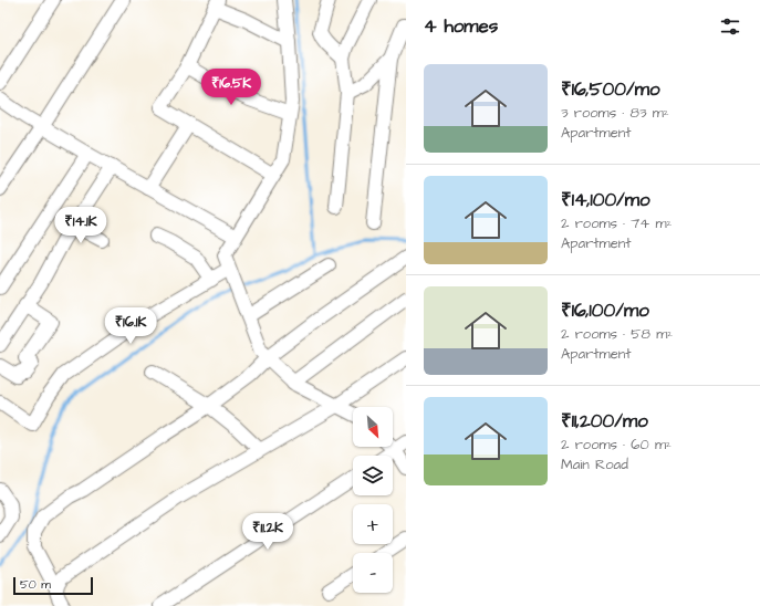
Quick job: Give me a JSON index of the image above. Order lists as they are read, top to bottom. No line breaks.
{"scale_bar":"50 m","north":"bottom right","page":{"heading":"4 homes","list":[{"name":"₹16,500/mo","note":"3 rooms · 83 m² · Apartment"},{"name":"₹14,100/mo","note":"2 rooms · 74 m² · Apartment"},{"name":"₹16,100/mo","note":"2 rooms · 58 m² · Apartment"},{"name":"₹11,200/mo","note":"2 rooms · 60 m² · Main Road"}],"price":["₹16.5K","₹14.1K","₹16.1K","₹11.2K"],"map_buttons":["+","−"],"scale":"50 m"}}
